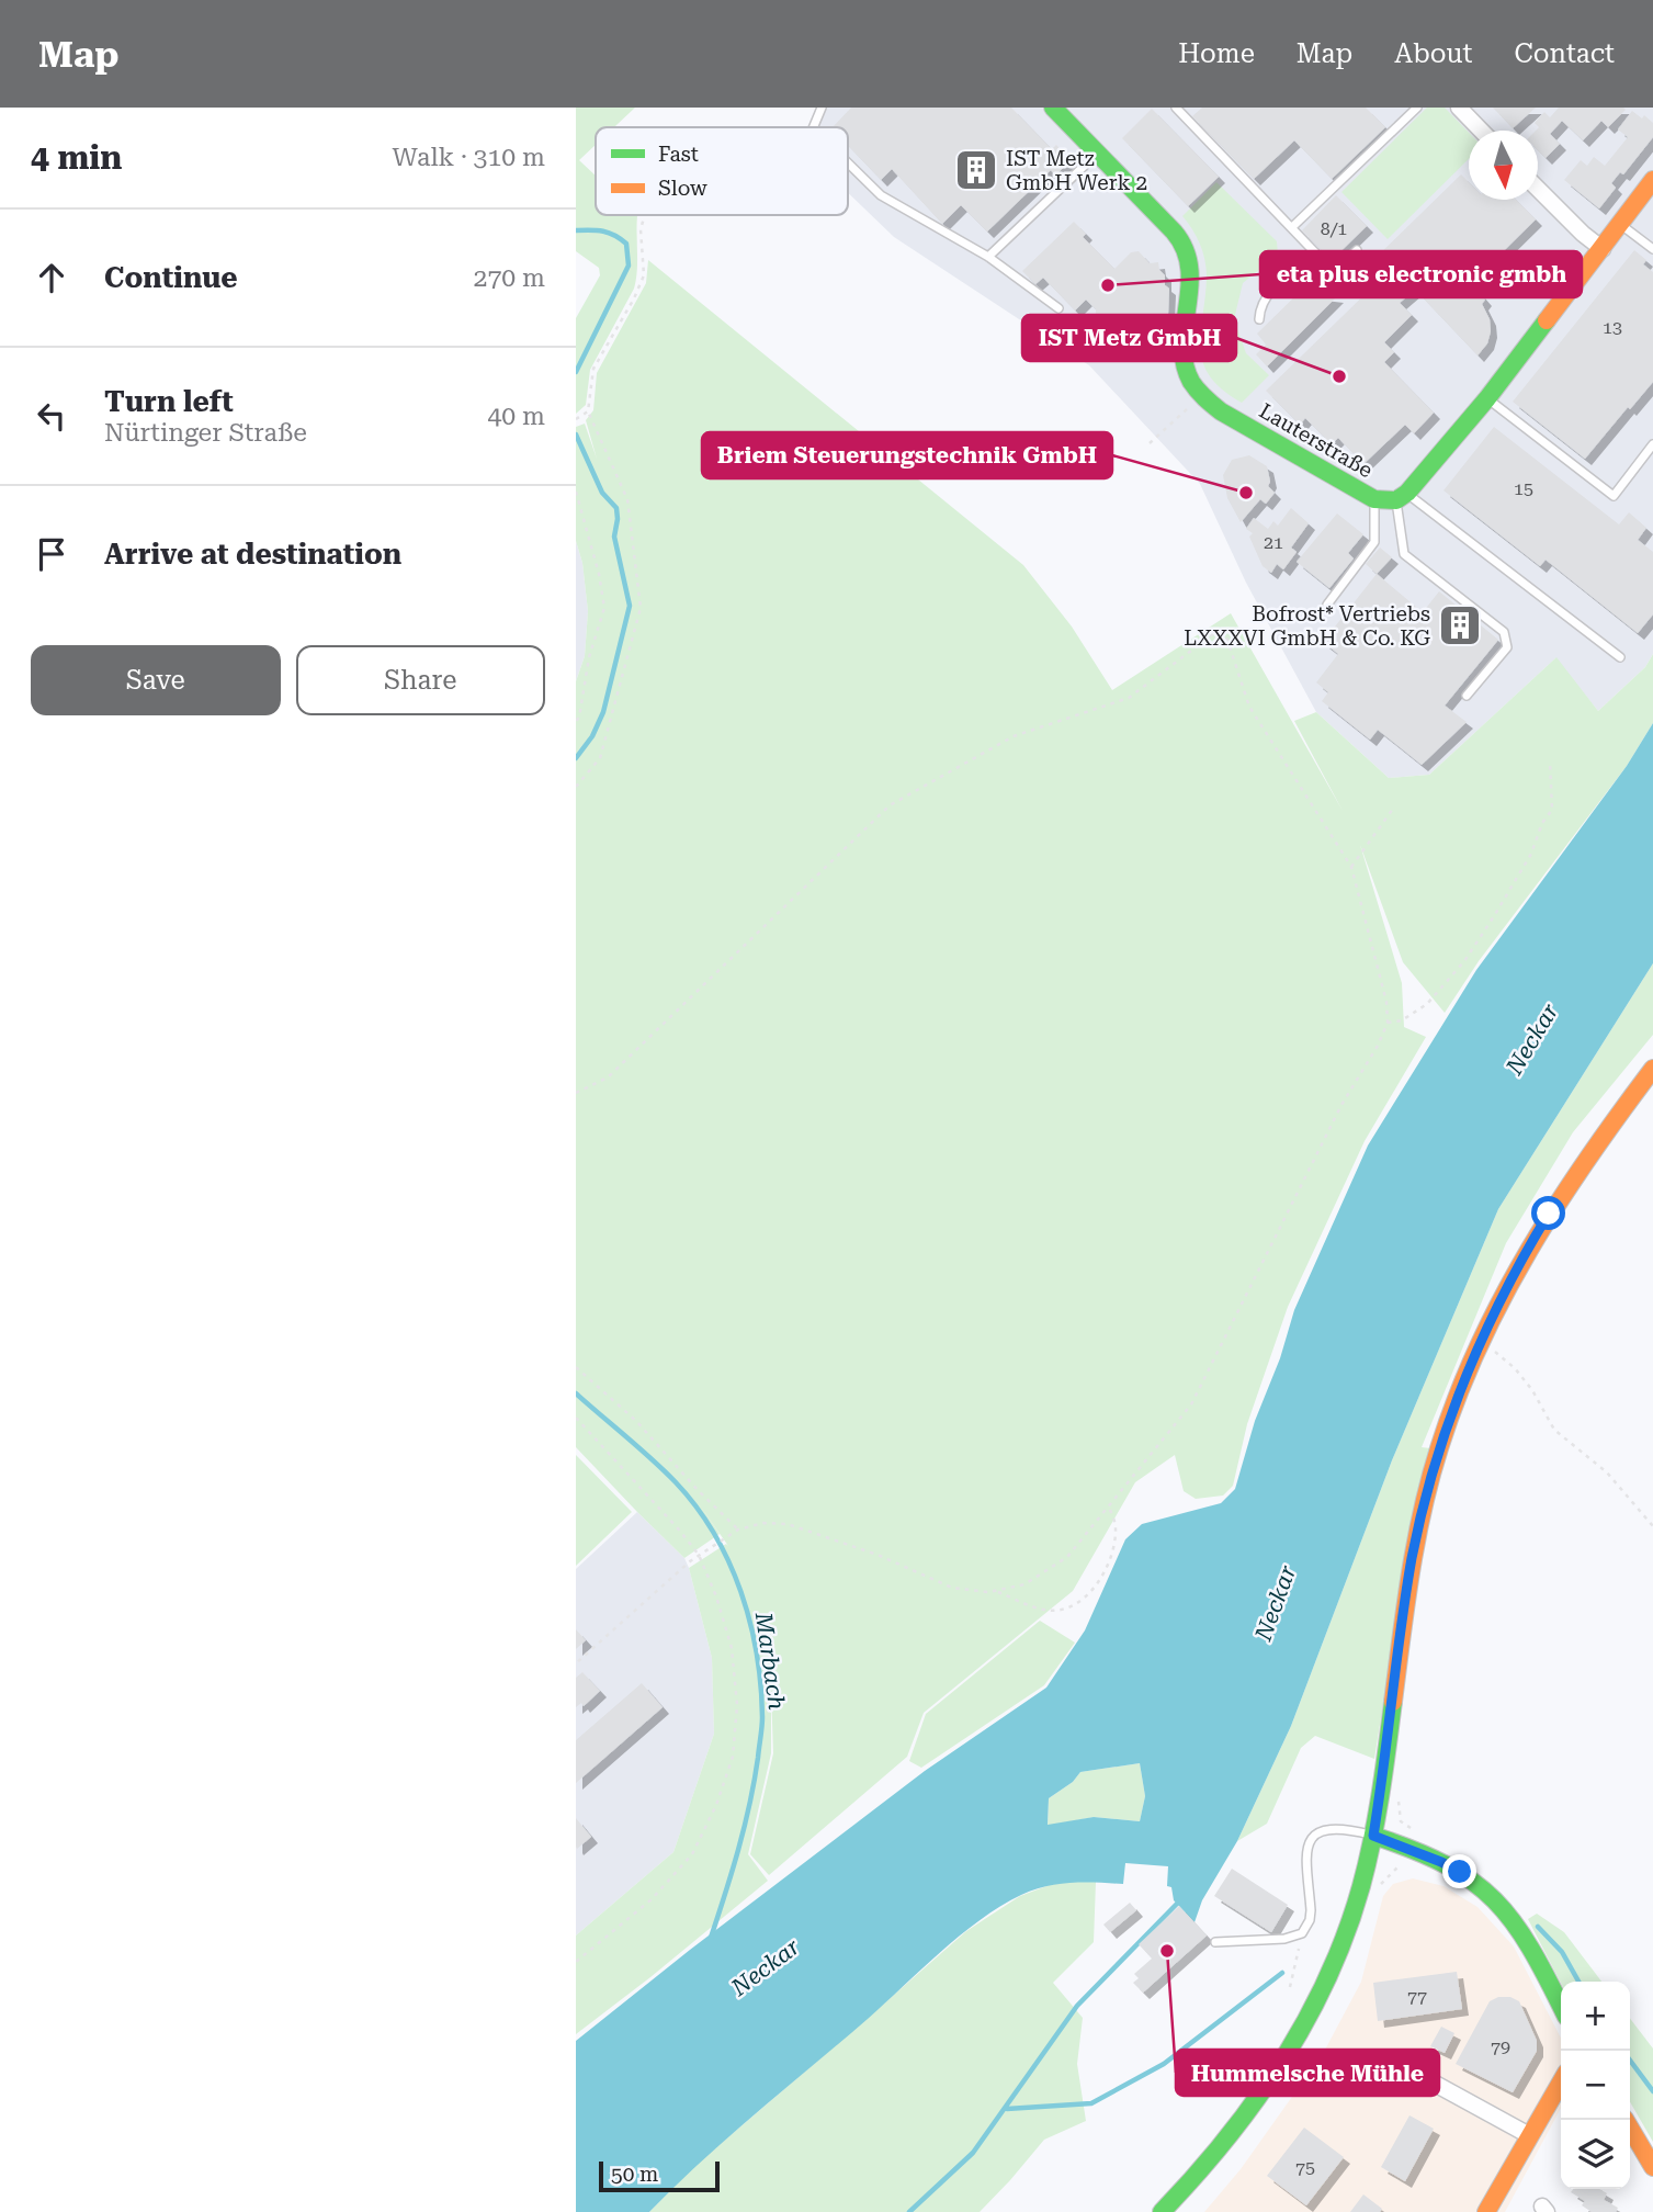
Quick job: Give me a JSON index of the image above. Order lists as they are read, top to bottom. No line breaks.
{"streets":{"street":["Lauterstraße"]},"water":["Neckar","Marbach"],"places":{"building":["IST Metz GmbH Werk 2","Bofrost* Vertriebs LXXXVI GmbH & Co. KG"],"other":["eta plus electronic gmbh","IST Metz GmbH","Briem Steuerungstechnik GmbH","Hummelsche Mühle"]},"house_numbers":["8/1","13","15","21","77","79","75"],"legend":["Fast","Slow"],"scale_bar":"50 m","north":"bottom","page":{"header":"Map","nav":["Home","Map","About","Contact"],"heading":["4 min","Walk · 310 m"],"list":[["Continue","270 m"],["Turn left","Nürtinger Straße","40 m"],"Arrive at destination"],"buttons":["Save","Share"],"map_buttons":["+","−"],"scale":"50 m"}}
